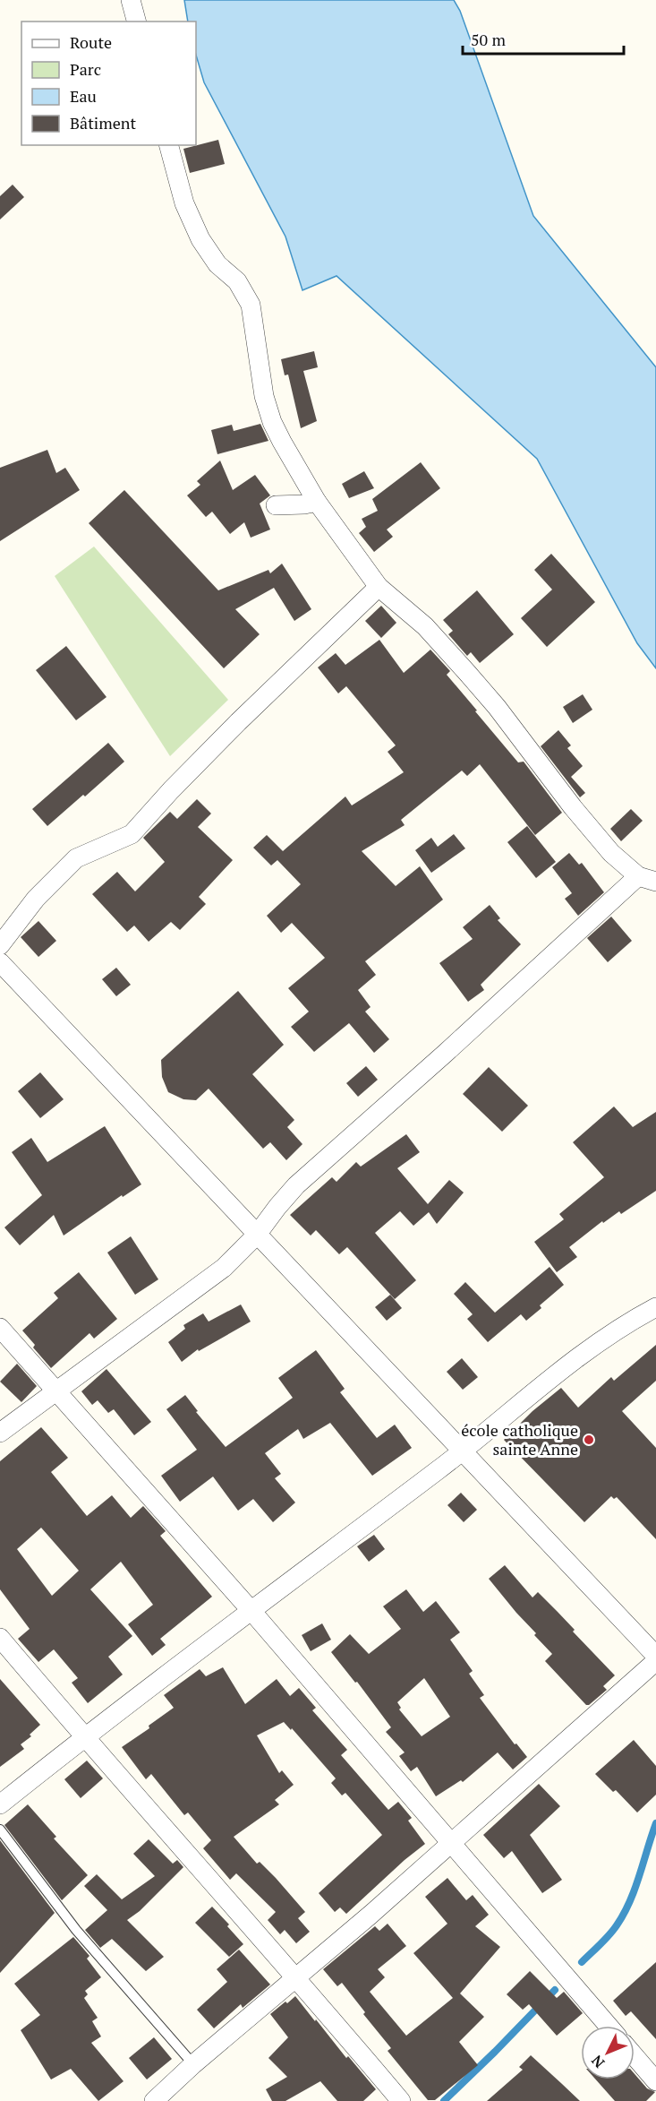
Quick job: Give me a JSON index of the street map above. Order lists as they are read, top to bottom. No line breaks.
{"places":["école catholique sainte Anne"],"legend":["Route","Parc","Eau","Bâtiment"],"scale_bar":"50 m","north":"bottom left"}
